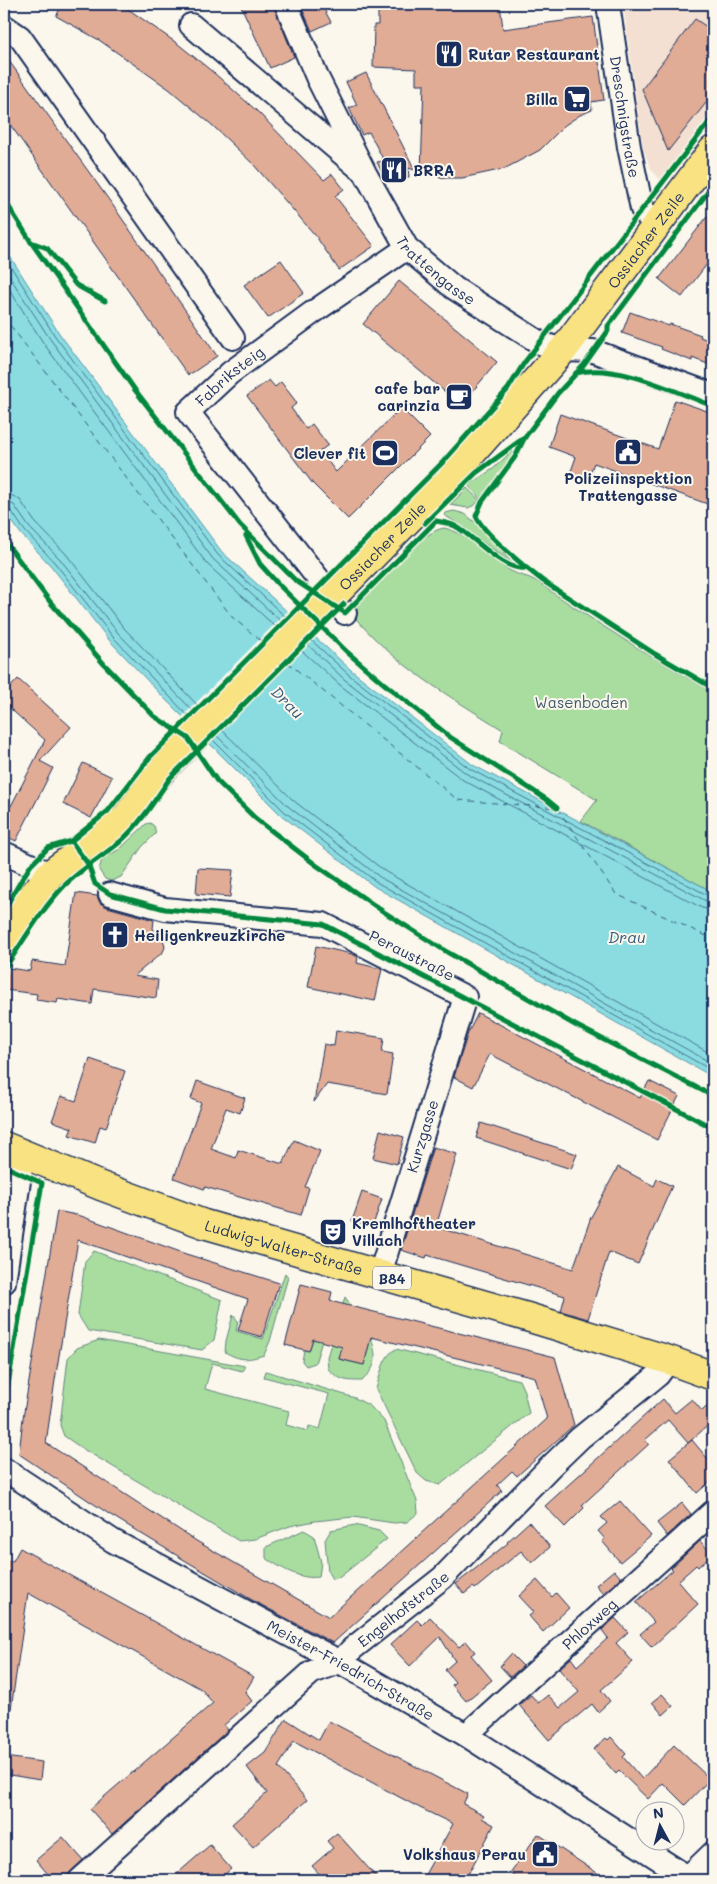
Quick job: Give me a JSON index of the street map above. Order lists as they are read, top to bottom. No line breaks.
{"streets":{"main road":["Ossiacher Zeile","Ludwig-Walter-Straße","B84"],"street":["Dreschnigstraße","Trattengasse","Fabriksteig","Peraustraße","Kurzgasse","Engelhofstraße","Phloxweg","Meister-Friedrich-Straße"]},"crossings":[["Dreschnigstraße","Ossiacher Zeile"],["Ossiacher Zeile","Trattengasse"],["Trattengasse","Fabriksteig"],["Peraustraße","Kurzgasse"],["Kurzgasse","Ludwig-Walter-Straße"],["Ludwig-Walter-Straße","Engelhofstraße"],["Engelhofstraße","Meister-Friedrich-Straße"],["Phloxweg","Meister-Friedrich-Straße"]],"water":["Drau"],"parks":["Wasenboden"],"places":{"restaurant":["Rutar Restaurant","BRRA"],"supermarket":["Billa"],"cafe":["cafe bar carinzia"],"public building":["Polizeiinspektion Trattengasse","Volkshaus Perau"],"sports":["Clever fit"],"church":["Heiligenkreuzkirche"],"theatre":["Kremlhoftheater Villach"]},"north":"top"}
